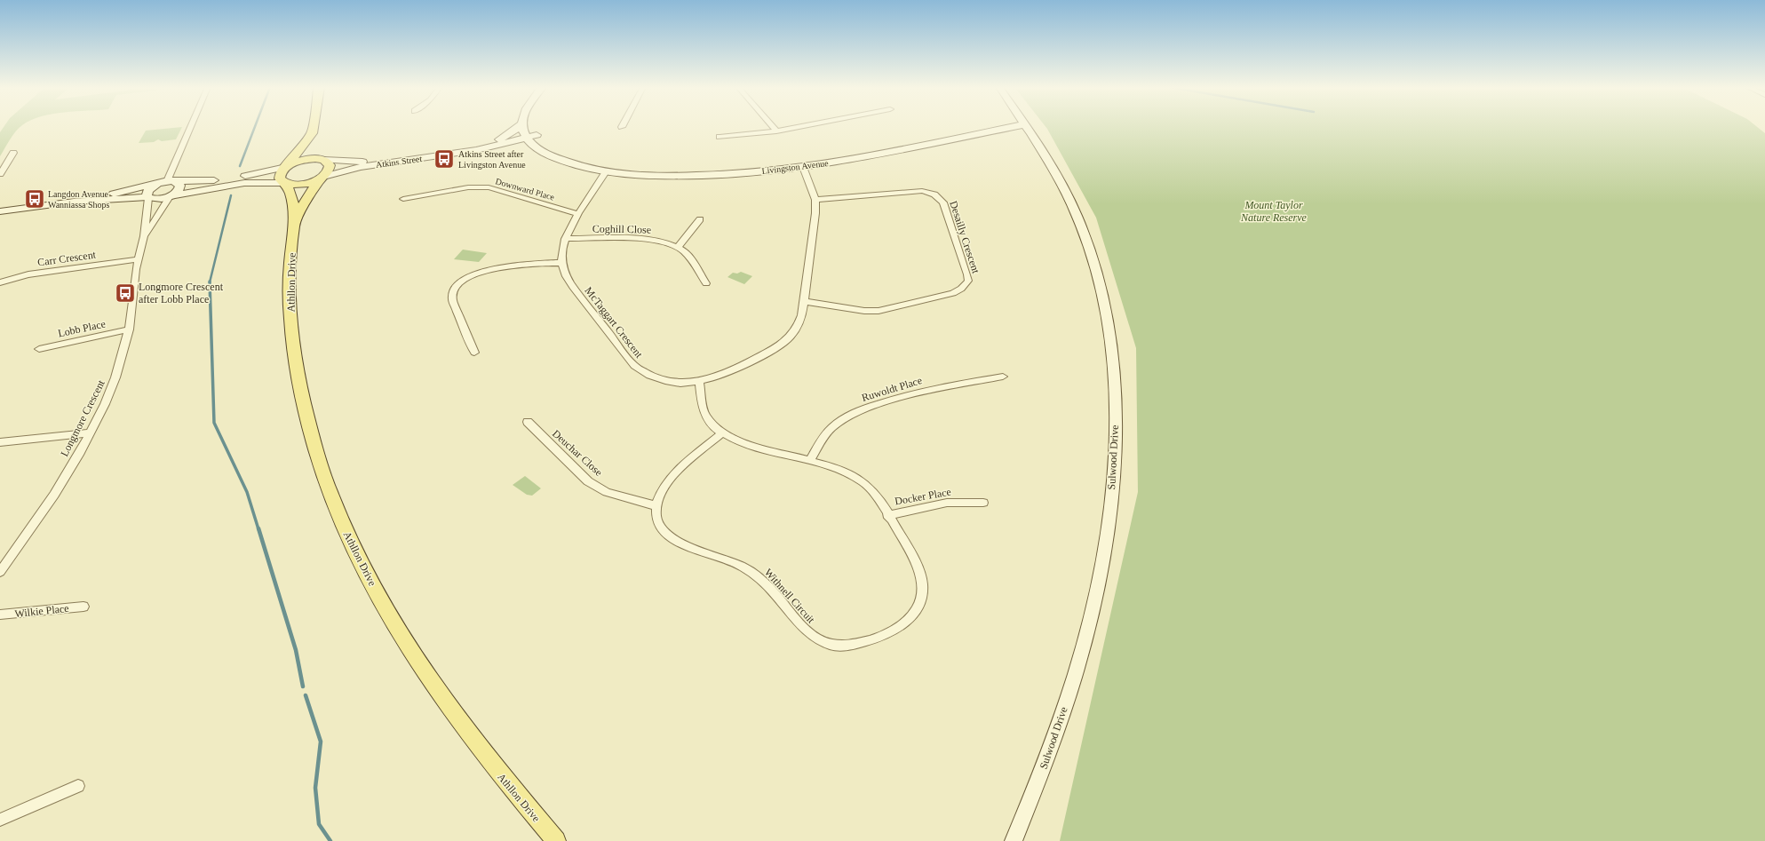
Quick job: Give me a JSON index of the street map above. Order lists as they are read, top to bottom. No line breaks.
{"streets":{"main road":["Athllon Drive"],"street":["Atkins Street","Livingston Avenue","Downward Place","Coghill Close","Desailly Crescent","Carr Crescent","McTaggart Crescent","Lobb Place","Ruwoldt Place","Longmore Crescent","Deuchar Close","Sulwood Drive","Docker Place","Withnell Circuit","Wilkie Place"]},"crossings":[["Atkins Street","Livingston Avenue"],["Atkins Street","Athllon Drive"],["Livingston Avenue","McTaggart Crescent"],["Downward Place","McTaggart Crescent"],["Coghill Close","McTaggart Crescent"],["Desailly Crescent","McTaggart Crescent"],["Carr Crescent","Longmore Crescent"],["McTaggart Crescent","Withnell Circuit"],["Lobb Place","Longmore Crescent"],["Ruwoldt Place","Withnell Circuit"],["Deuchar Close","Withnell Circuit"],["Docker Place","Withnell Circuit"]],"parks":["Mount Taylor Nature Reserve"],"places":{"bus stop":["Atkins Street after Livingston Avenue","Langdon Avenue Wanniassa Shops","Longmore Crescent after Lobb Place"]}}
